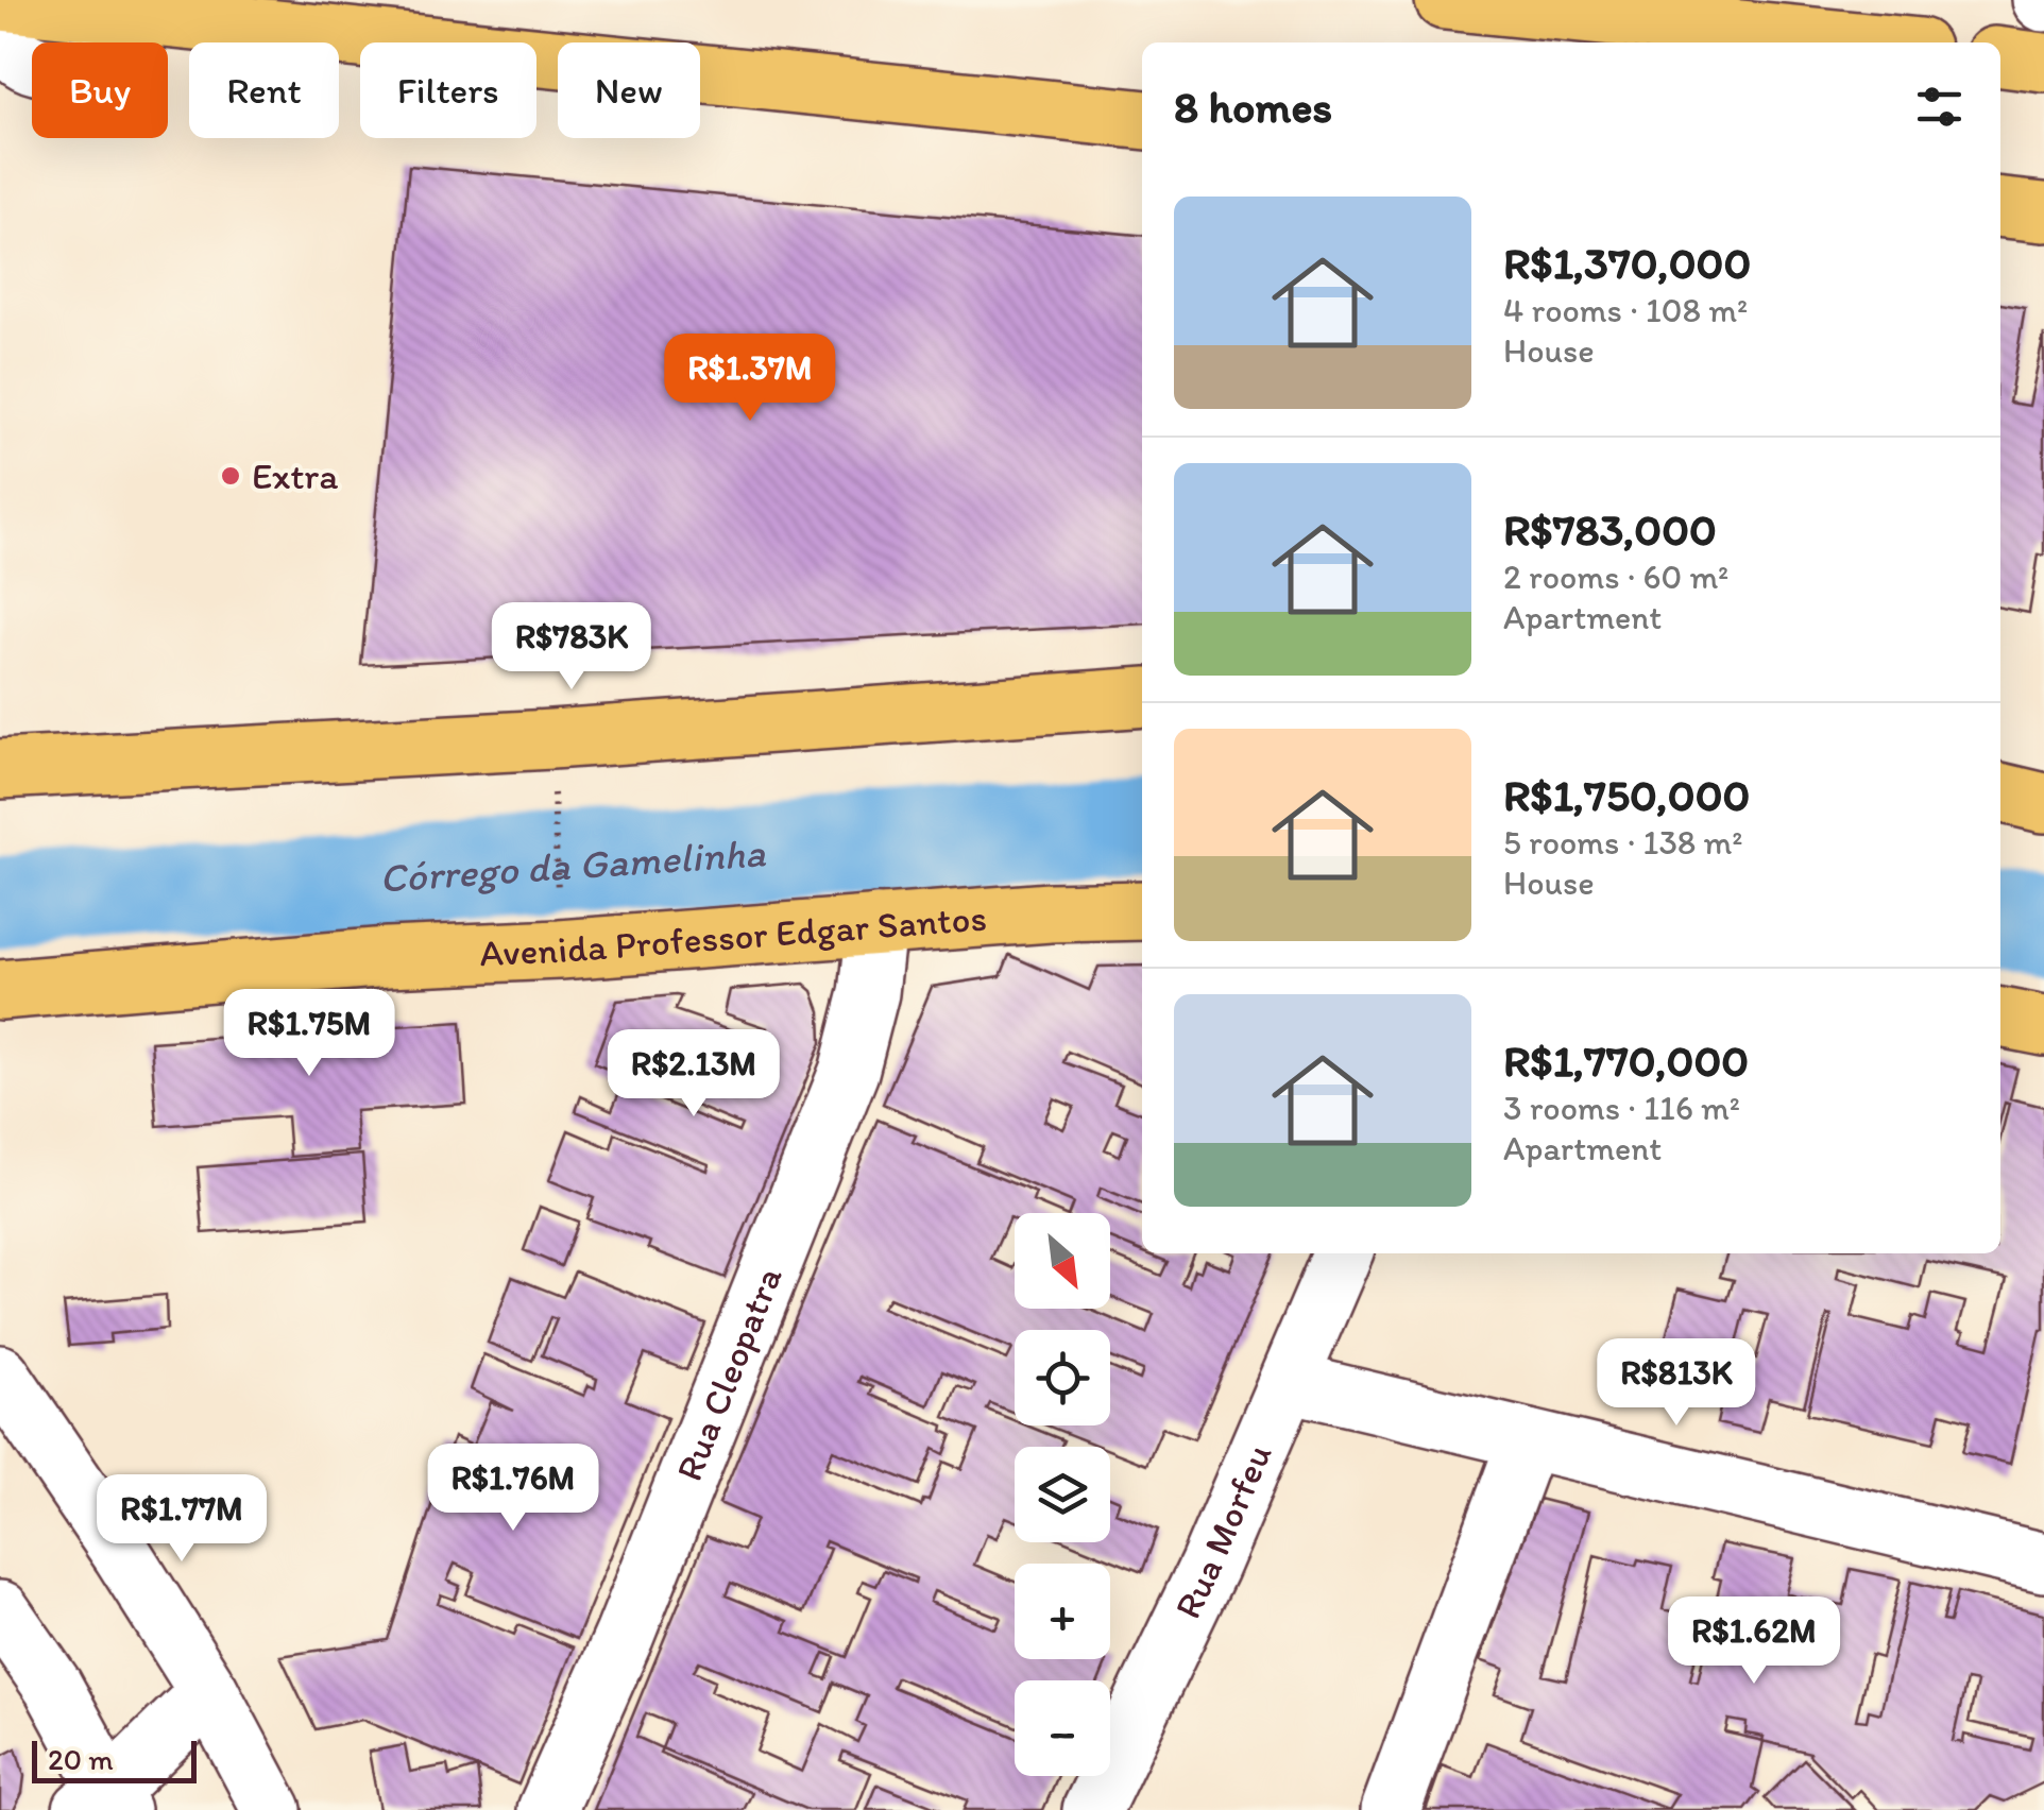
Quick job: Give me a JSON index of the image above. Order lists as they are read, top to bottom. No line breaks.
{"streets":{"main road":["Avenida Professor Edgar Santos"],"street":["Rua Cleopatra","Rua Morfeu"]},"crossings":[["Avenida Professor Edgar Santos","Rua Cleopatra"]],"water":["Córrego da Gamelinha"],"places":["Extra"],"scale_bar":"20 m","north":"bottom right","page":{"chip":["Buy","Rent","Filters","New"],"heading":"8 homes","list":[{"name":"R$1,370,000","note":"4 rooms · 108 m² · House"},{"name":"R$783,000","note":"2 rooms · 60 m² · Apartment"},{"name":"R$1,750,000","note":"5 rooms · 138 m² · House"},{"name":"R$1,770,000","note":"3 rooms · 116 m² · Apartment"}],"price":["R$1.37M","R$783K","R$1.75M","R$2.13M","R$813K","R$1.76M","R$1.77M","R$1.62M"],"map_buttons":["+","−"],"scale":"20 m"}}
